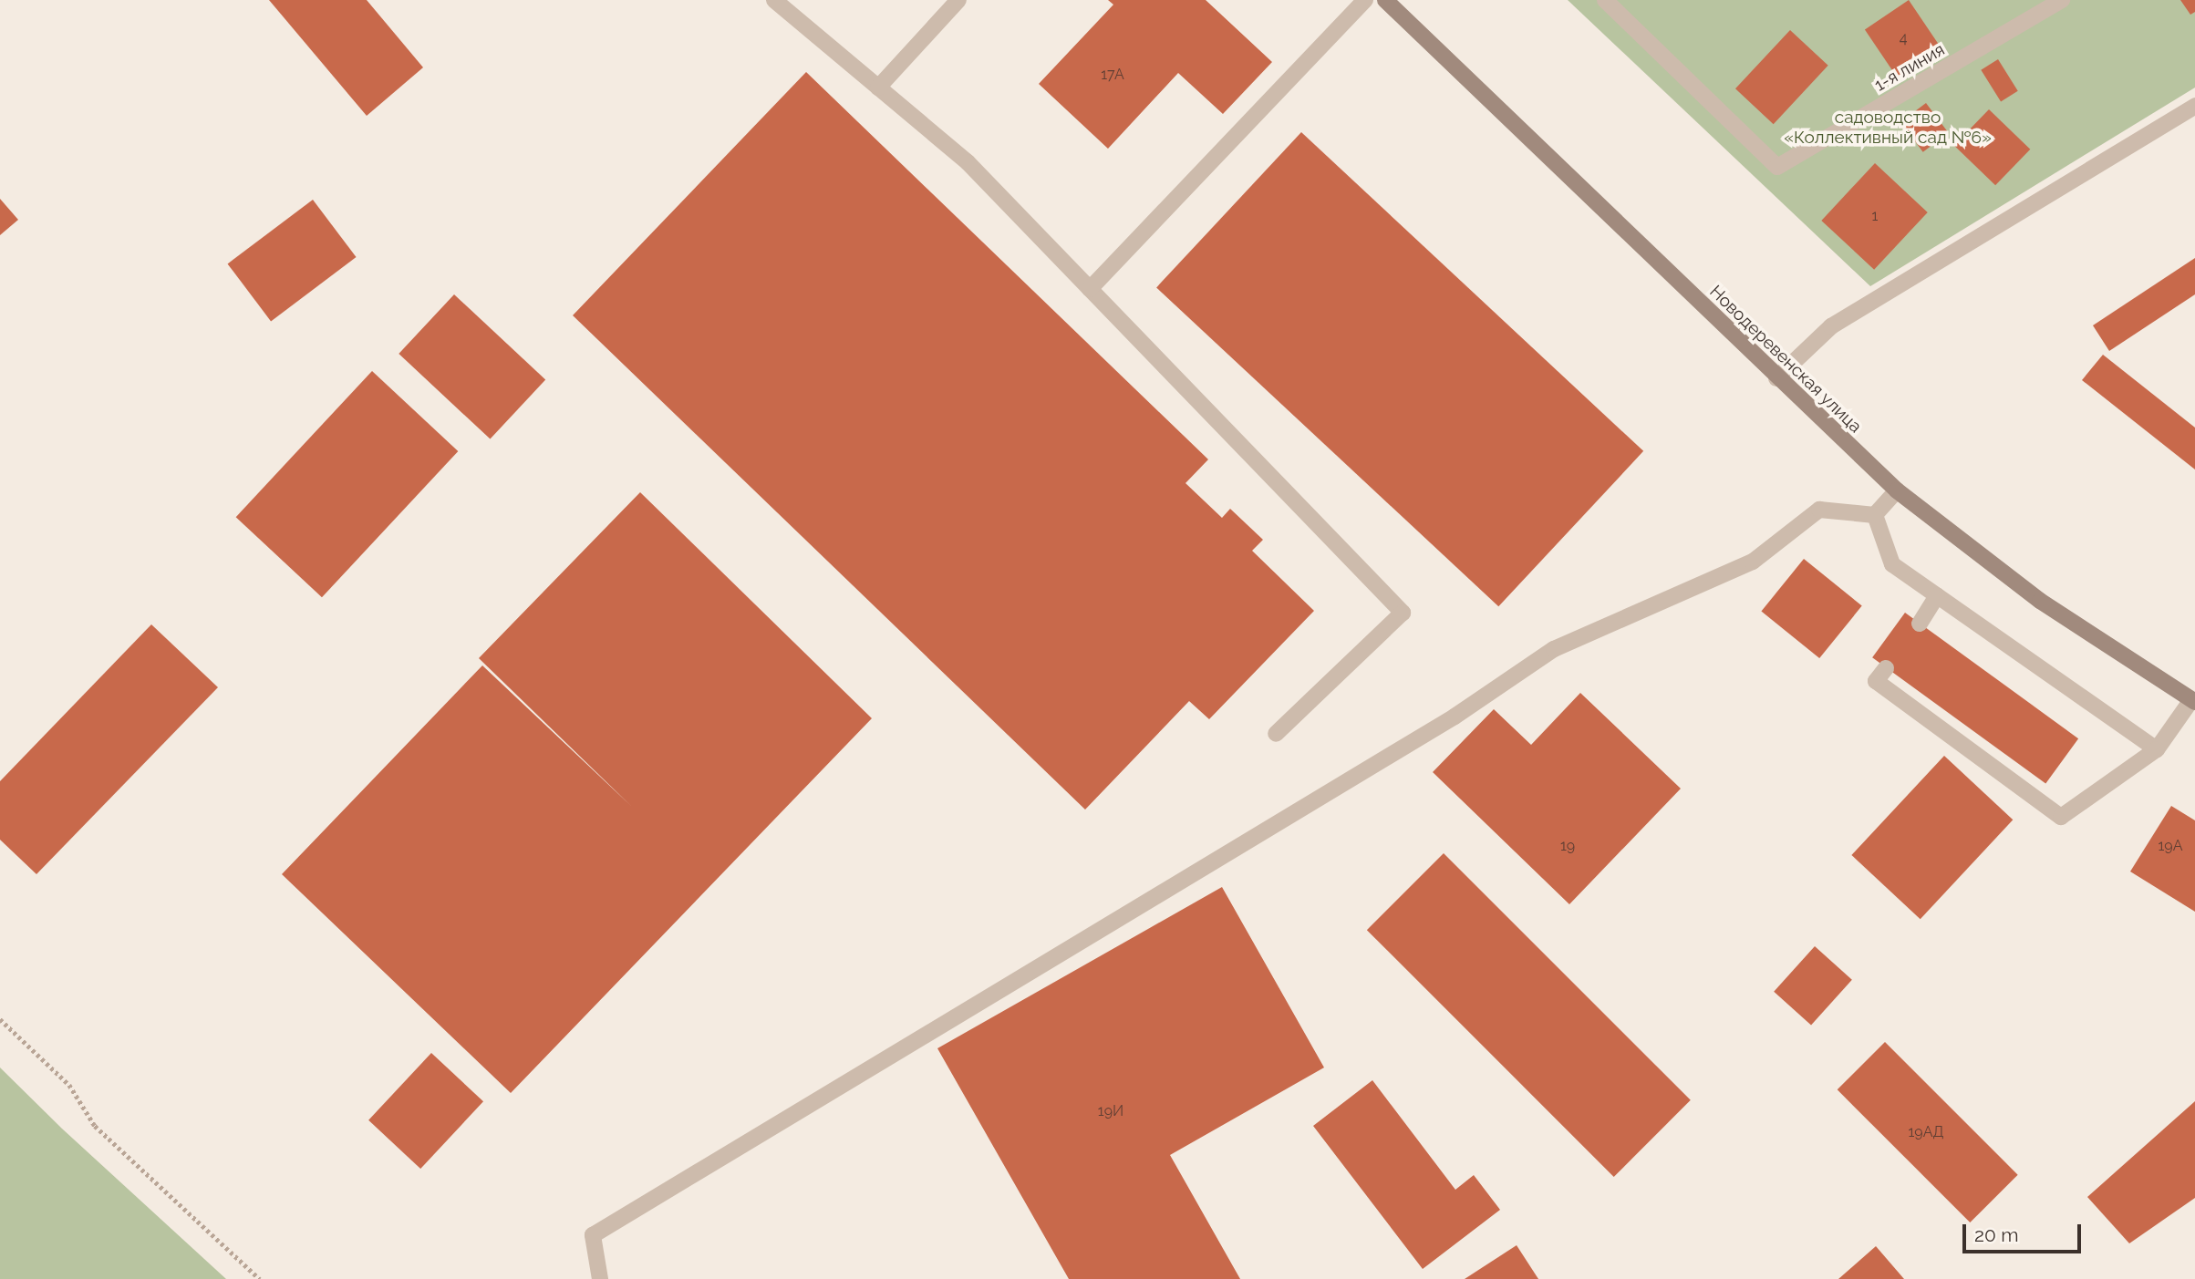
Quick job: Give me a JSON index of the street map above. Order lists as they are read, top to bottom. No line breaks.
{"streets":{"main road":["Новодеревенская улица"],"lane":["1-я линия"]},"parks":["садоводство «Коллективный сад №6»"],"house_numbers":["4","17А","1","19","19А","19И","19АД"],"scale_bar":"20 m"}
